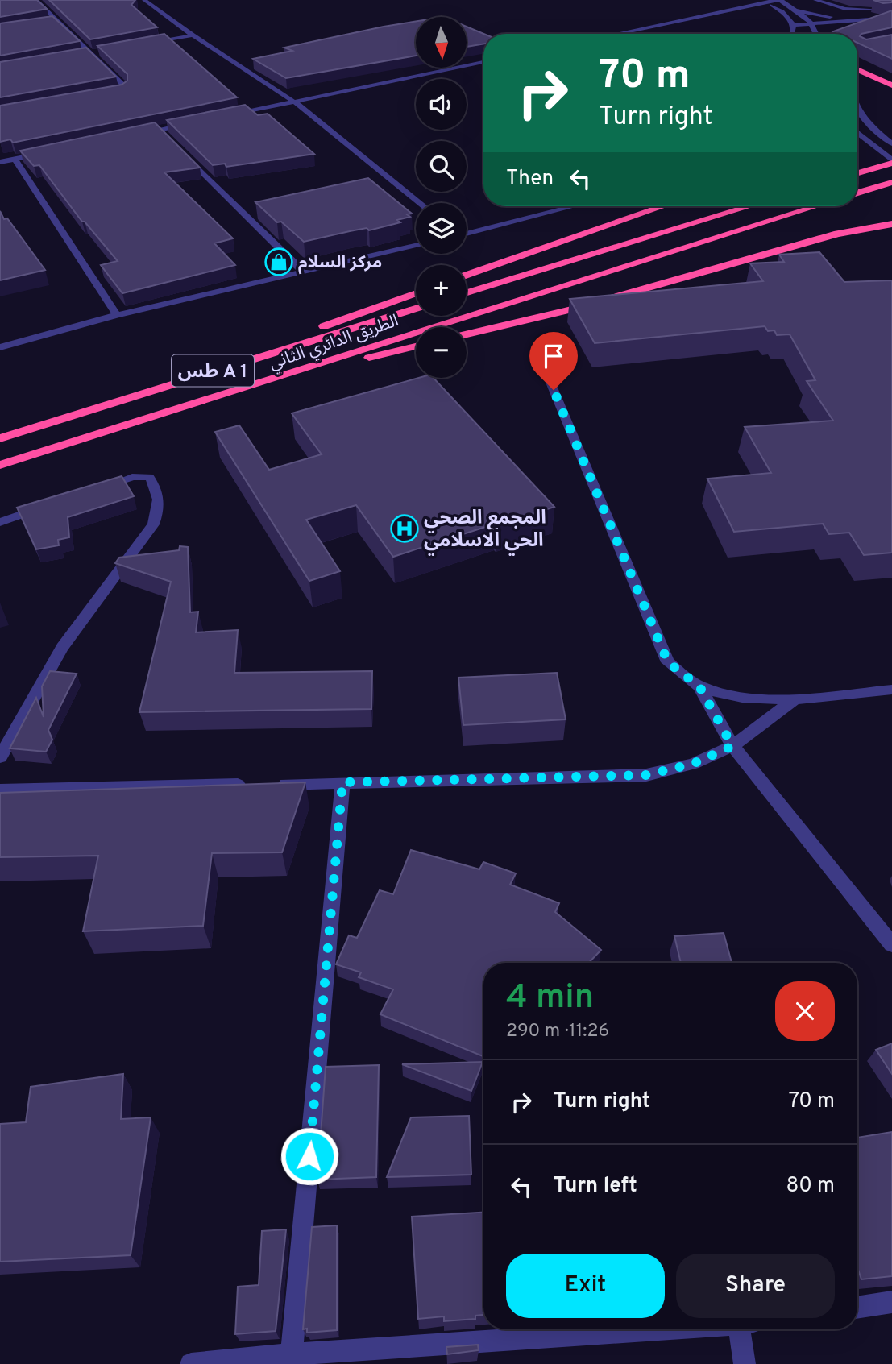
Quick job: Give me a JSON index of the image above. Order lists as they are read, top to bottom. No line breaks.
{"streets":{"highway":["الطريق الدائري الثاني","طس A 1"]},"places":{"shop":["مركز السلام"],"hospital":["المجمع الصحي الحي الاسلامي"]},"north":"bottom","page":{"map_buttons":["+","−"],"turn":["70 m","Turn right"],"then":"Then","heading":["4 min","290 m · 11:26"],"list":[{"name":"Turn right","value":"70 m"},{"name":"Turn left","value":"80 m"}],"buttons":["Exit","Share"]}}
